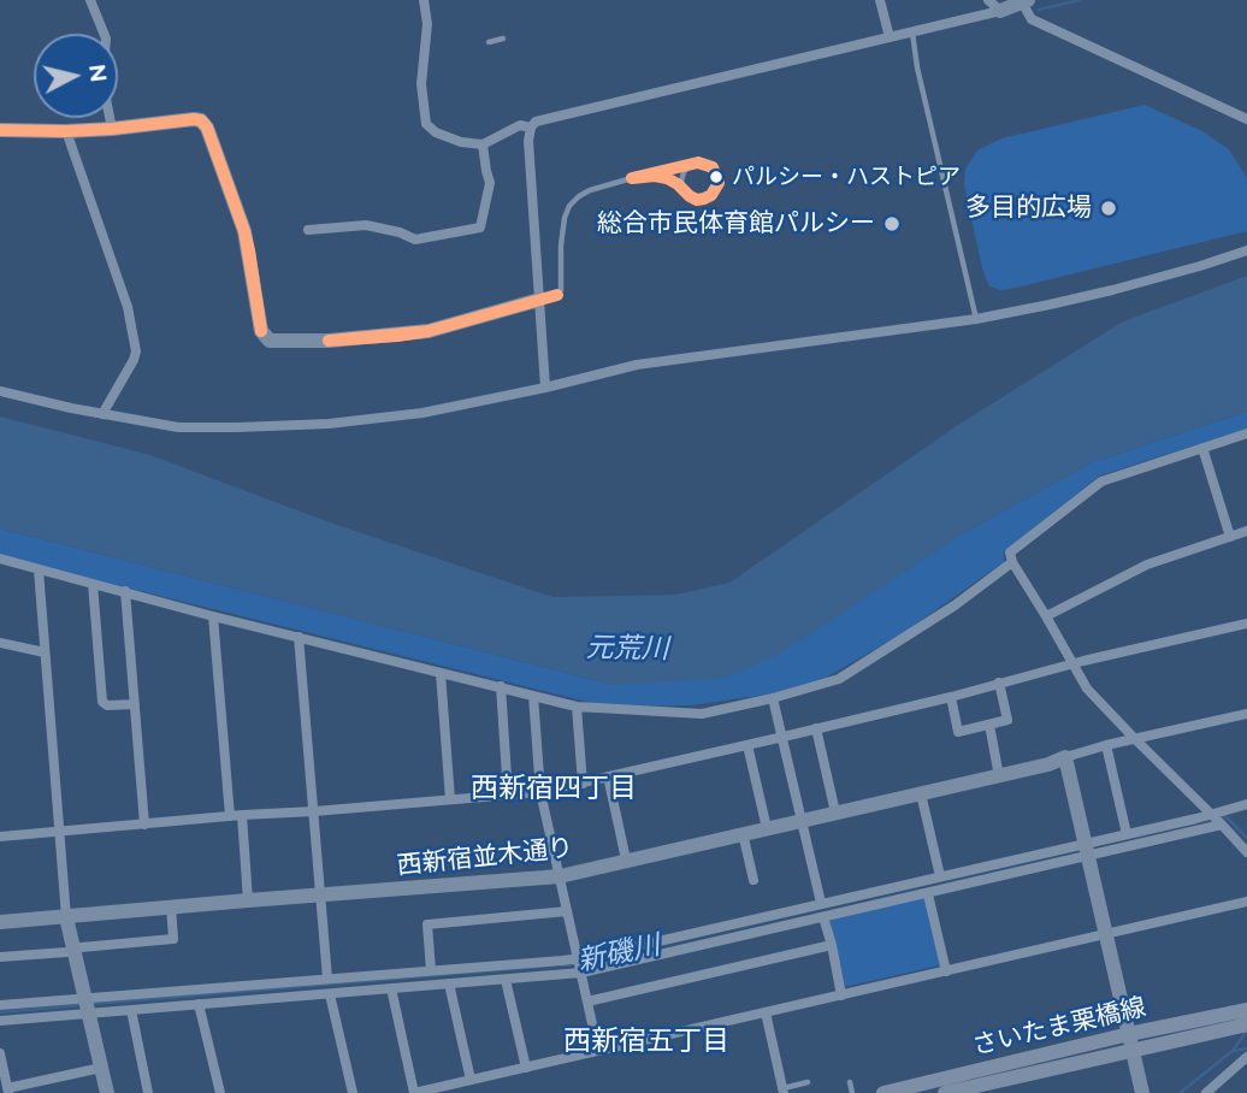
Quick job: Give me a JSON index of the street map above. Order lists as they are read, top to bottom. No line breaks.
{"streets":{"main road":["さいたま栗橋線"],"street":["西新宿並木通り"]},"districts":["西新宿四丁目","西新宿五丁目"],"water":["元荒川","新磯川"],"places":["パルシー・ハストピア","多目的広場","総合市民体育館パルシー"],"north":"right"}
